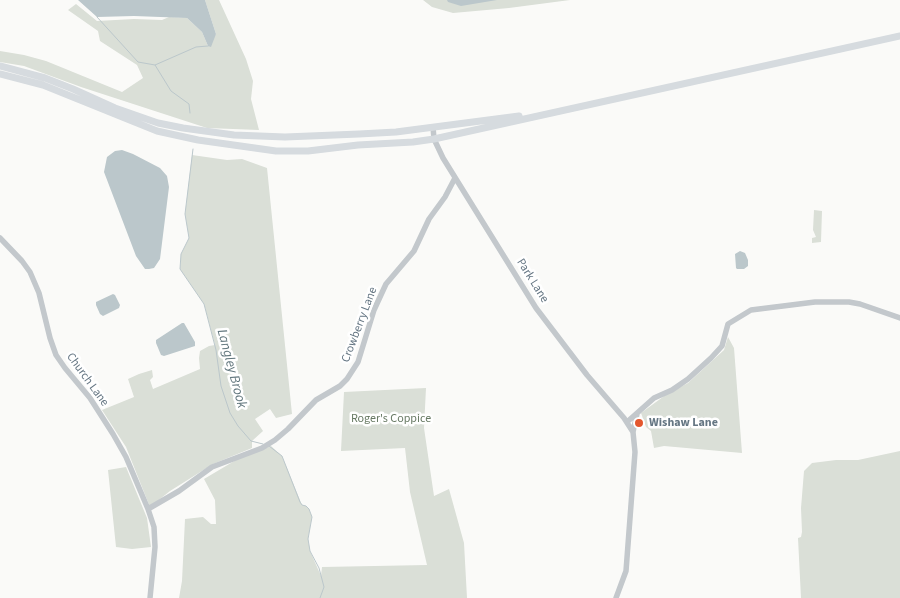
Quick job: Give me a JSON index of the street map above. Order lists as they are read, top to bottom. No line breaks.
{"streets":{"street":["Park Lane","Crowberry Lane","Church Lane"]},"crossings":[["Park Lane","Crowberry Lane"],["Crowberry Lane","Church Lane"]],"water":["Langley Brook"],"parks":["Roger's Coppice"],"places":["Wishaw Lane"]}
